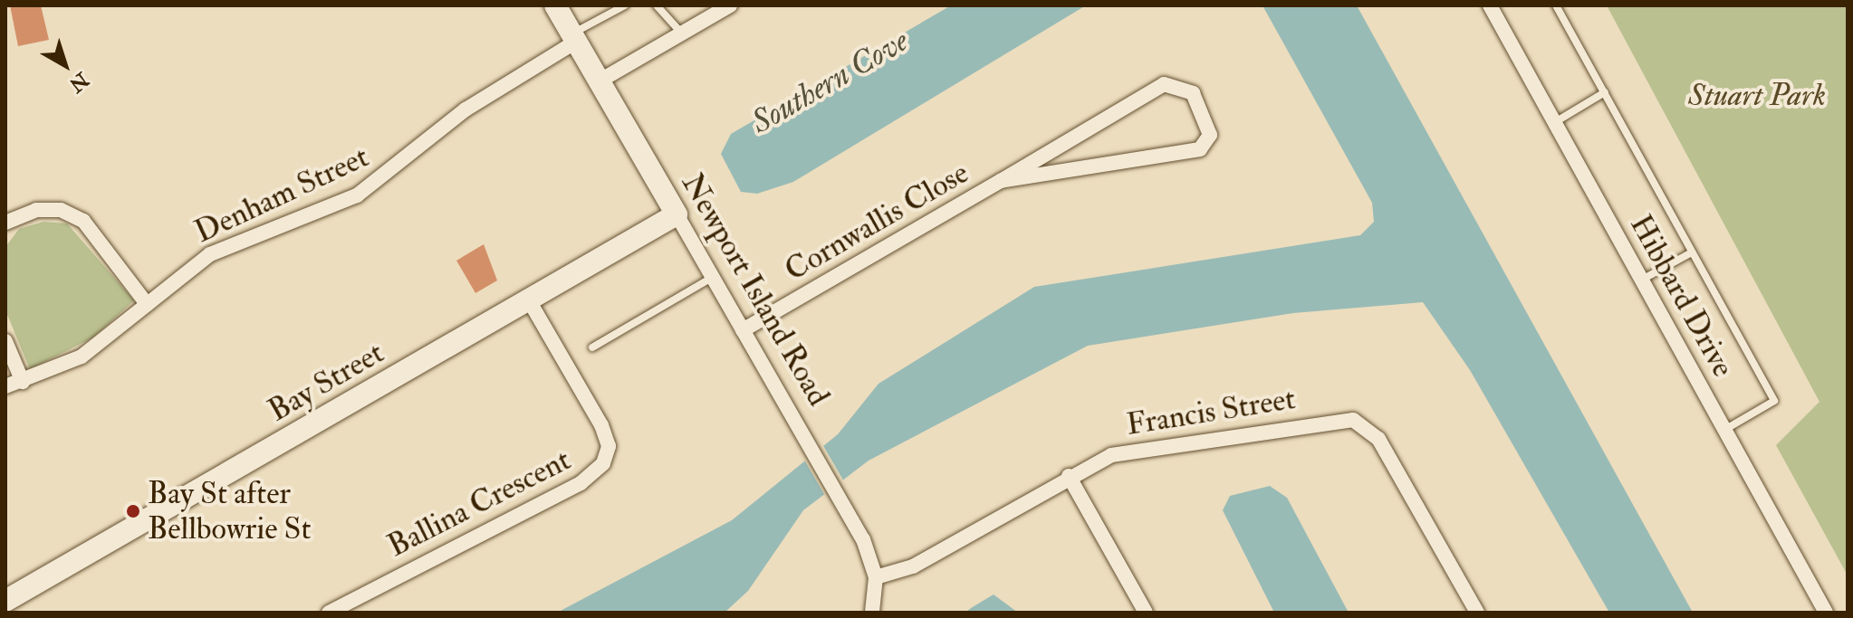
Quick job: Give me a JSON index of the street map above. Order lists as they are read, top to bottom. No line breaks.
{"streets":{"street":["Denham Street","Cornwallis Close","Newport Island Road","Hibbard Drive","Bay Street","Francis Street","Ballina Crescent"]},"crossings":[["Denham Street","Newport Island Road"],["Cornwallis Close","Newport Island Road"],["Newport Island Road","Bay Street"],["Newport Island Road","Francis Street"],["Bay Street","Ballina Crescent"]],"water":["Southern Cove"],"parks":["Stuart Park"],"places":["Bay St after Bellbowrie St"],"north":"bottom right"}
